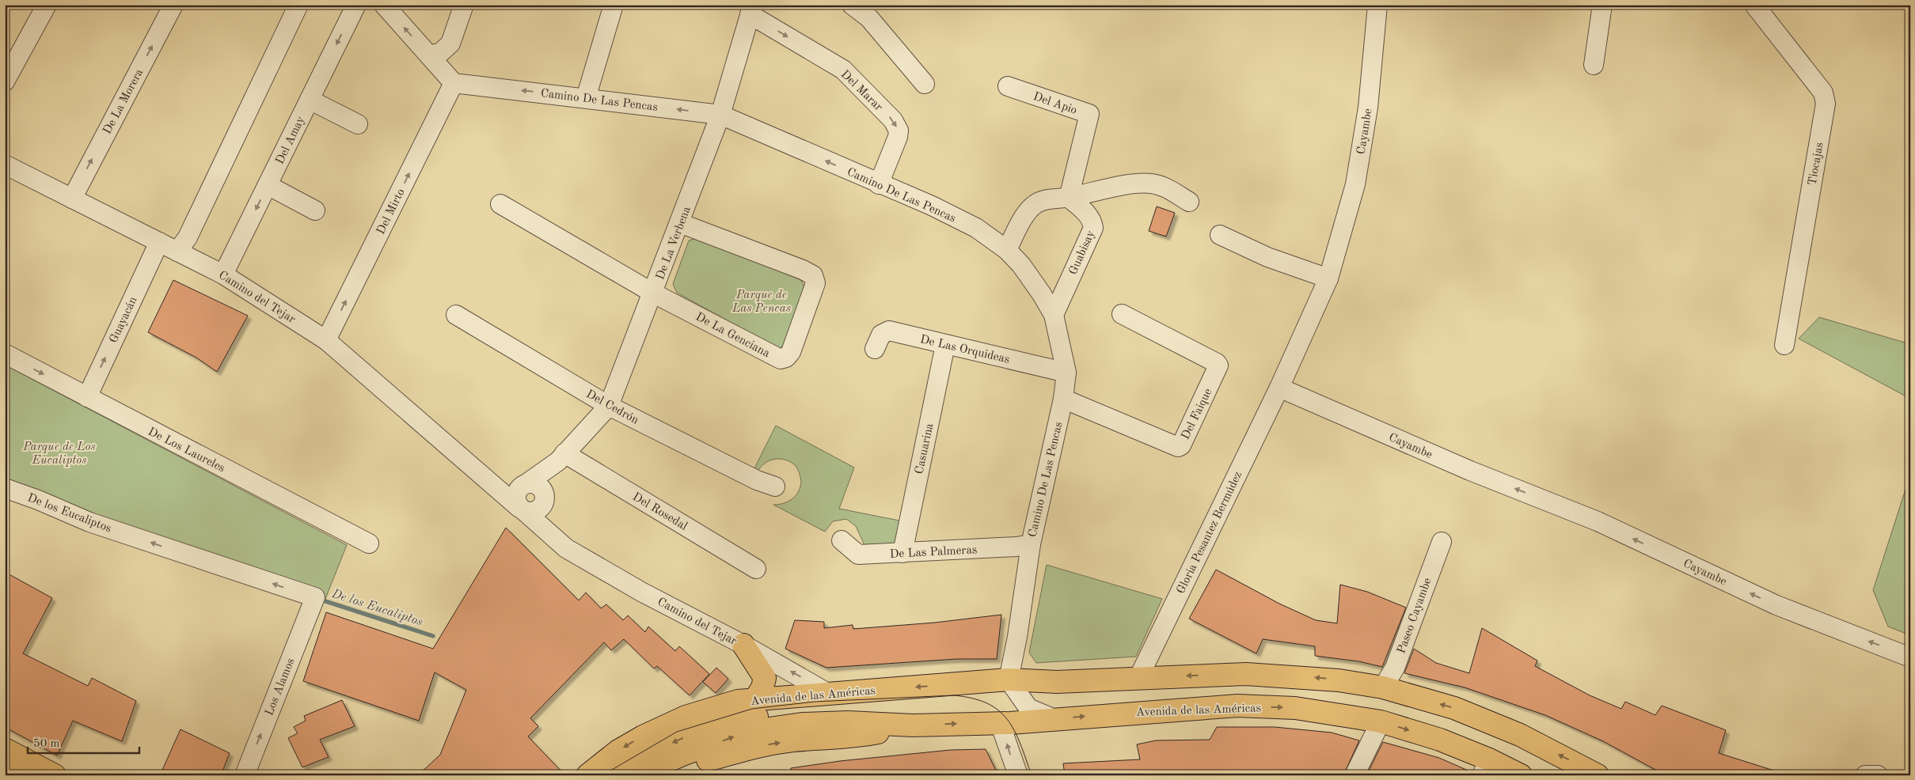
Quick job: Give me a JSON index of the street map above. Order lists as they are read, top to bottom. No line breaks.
{"streets":{"main road":["Avenida de las Américas"],"street":["Del Marar","Camino De Las Pencas","De La Morera","Del Apio","Cayambe","Del Amay","Tiocajas","Del Mirto","De La Verbena","Guabisay","Camino del Tejar","Guayacán","De La Genciana","De Las Orquideas","Del Cedrón","Del Faique","Casuarina","De Los Laureles","Del Rosedal","De los Eucaliptos","Gloria Pesantez Bermúdez","De Las Palmeras","Paseo Cayambe","Los Alamos"]},"crossings":[["Del Marar","Camino De Las Pencas"],["Del Marar","De La Verbena"],["Camino De Las Pencas","Del Mirto"],["Camino De Las Pencas","De La Verbena"],["Camino De Las Pencas","Guabisay"],["Camino De Las Pencas","De Las Orquideas"],["Camino De Las Pencas","Del Faique"],["Camino De Las Pencas","De Las Palmeras"],["Camino De Las Pencas","Avenida de las Américas"],["De La Morera","Camino del Tejar"],["Del Apio","Guabisay"],["Cayambe","Gloria Pesantez Bermúdez"],["Del Amay","Camino del Tejar"],["Del Mirto","Camino del Tejar"],["De La Verbena","Camino del Tejar"],["De La Verbena","De La Genciana"],["De La Verbena","Del Cedrón"],["De La Verbena","Del Rosedal"],["Camino del Tejar","Guayacán"],["Camino del Tejar","Avenida de las Américas"],["Guayacán","De Los Laureles"],["De Las Orquideas","Casuarina"],["Casuarina","De Las Palmeras"],["De los Eucaliptos","Los Alamos"],["Gloria Pesantez Bermúdez","Avenida de las Américas"],["Paseo Cayambe","Avenida de las Américas"]],"one_way":["Camino De Las Pencas","Cayambe","Del Mirto","Guayacán","De los Eucaliptos","Los Alamos"],"water":["De los Eucaliptos"],"parks":["Parque de Las Pencas","Parque de Los Eucaliptos"],"scale_bar":"50 m"}
